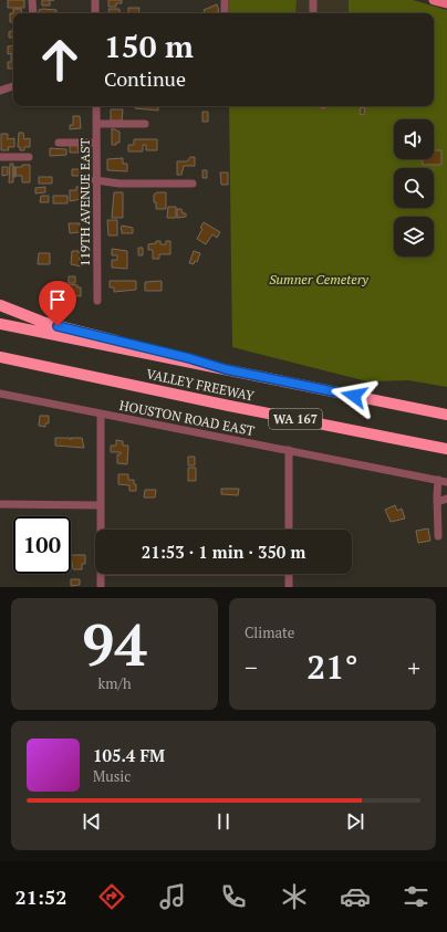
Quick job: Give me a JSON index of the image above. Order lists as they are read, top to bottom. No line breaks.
{"streets":{"highway":["VALLEY FREEWAY","WA 167"],"street":["119TH AVENUE EAST","HOUSTON ROAD EAST"]},"parks":["Sumner Cemetery"],"page":{"turn":["150 m","Continue"],"limit":"100","trip":"21:53 · 1 min · 350 m","tile":[["94","km/h"],"Climate"],"heat":["−","21°","+"],"song":["105.4 FM","Music"],"tabs":"21:52"}}
